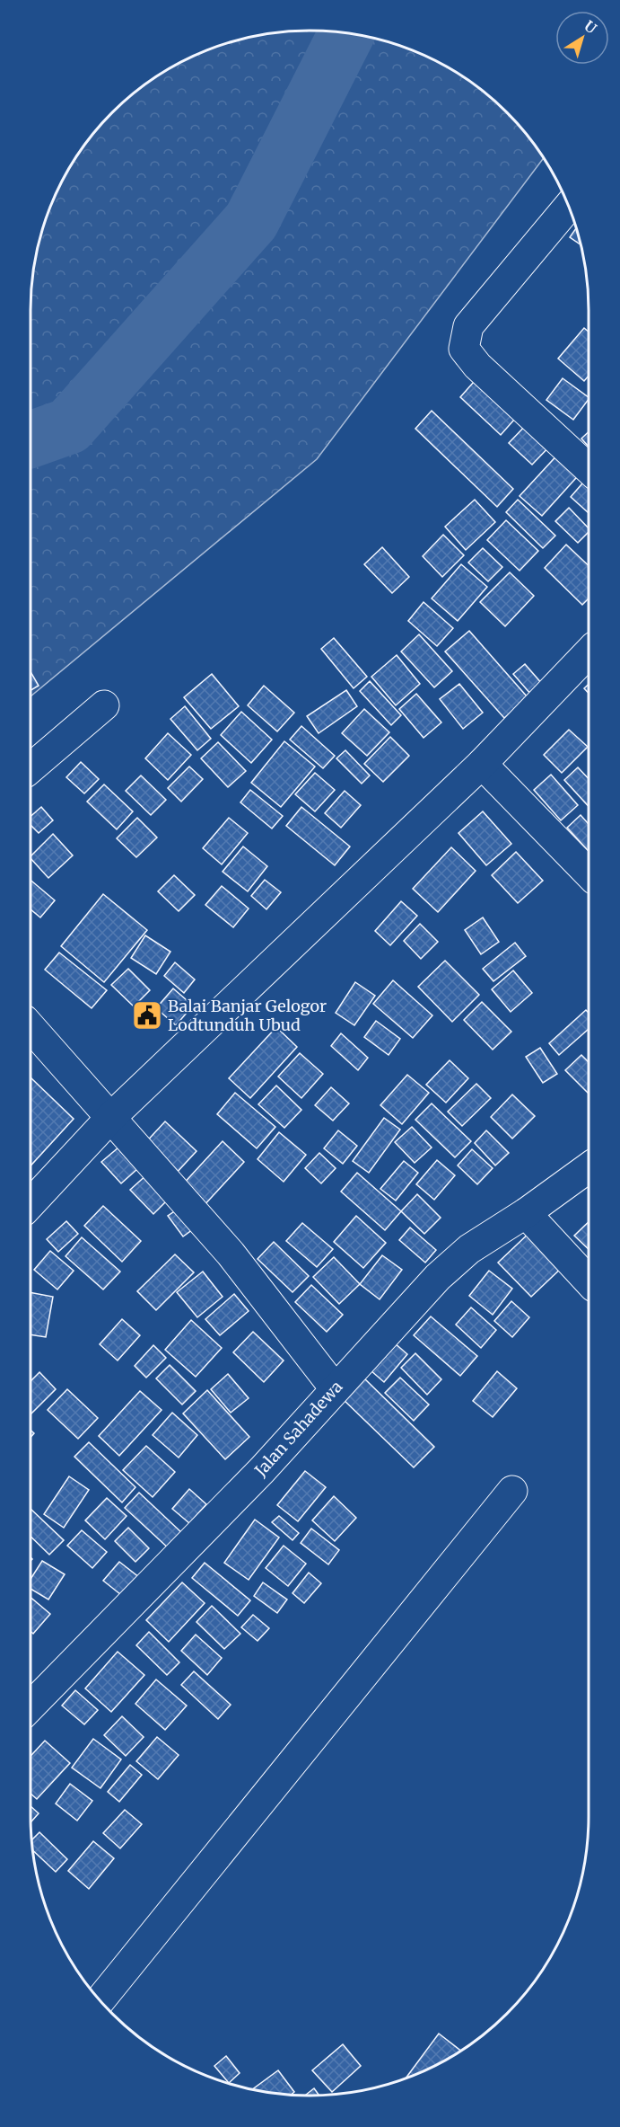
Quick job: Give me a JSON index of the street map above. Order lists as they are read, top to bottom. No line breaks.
{"streets":{"street":["Jalan Sahadewa"]},"places":{"public building":["Balai Banjar Gelogor Lodtunduh Ubud"]},"north":"top right"}
